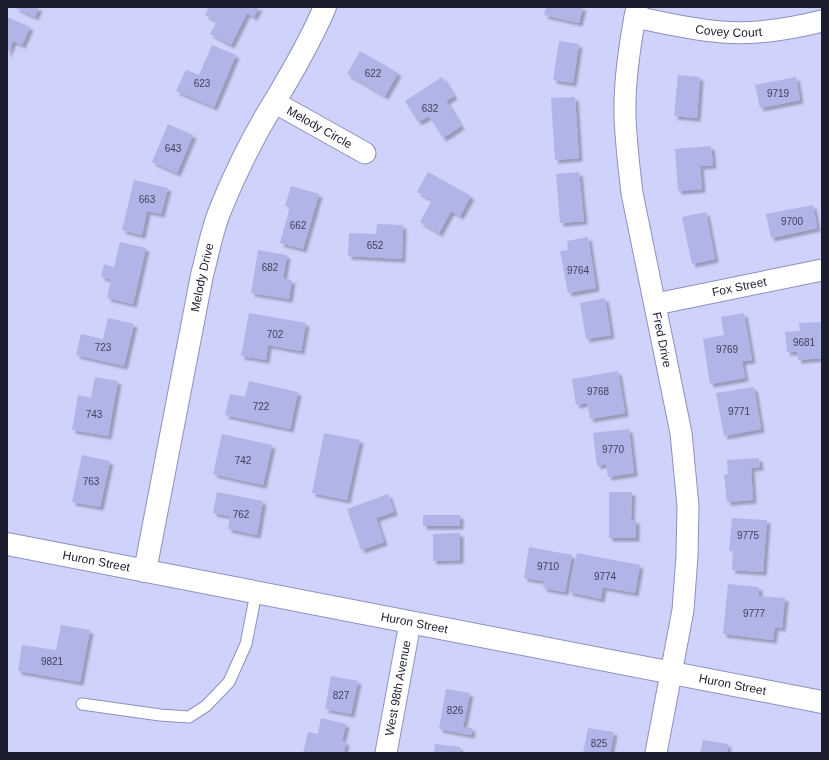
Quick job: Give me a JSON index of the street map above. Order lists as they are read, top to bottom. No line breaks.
{"streets":{"main road":["Melody Drive","Huron Street"],"street":["Covey Court","Melody Circle","Fox Street","Fred Drive","West 98th Avenue"]},"crossings":[["Covey Court","Fred Drive"],["Melody Circle","Melody Drive"],["Melody Drive","Huron Street"],["Fox Street","Fred Drive"],["Fred Drive","Huron Street"],["Huron Street","West 98th Avenue"]],"house_numbers":["622","623","9719","632","643","663","9700","662","652","682","9764","702","9681","723","9769","9768","722","9771","743","9770","742","763","762","9775","9710","9774","9777","9821","827","826","825"]}
